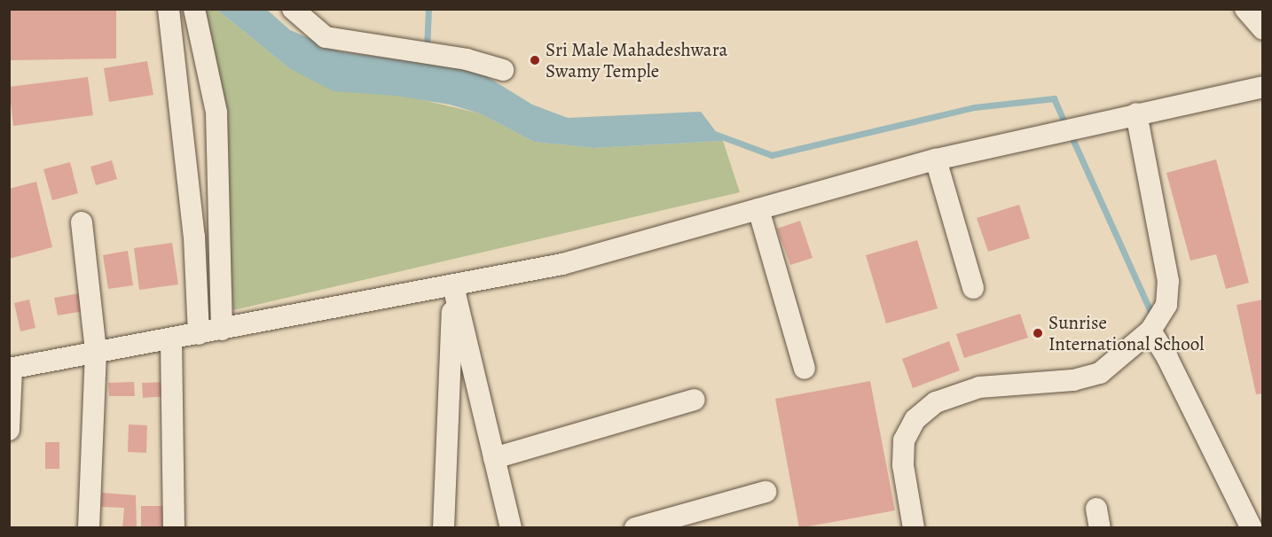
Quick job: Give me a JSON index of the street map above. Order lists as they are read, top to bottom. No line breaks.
{"places":["Sri Male Mahadeshwara Swamy Temple","Sunrise International School"]}
